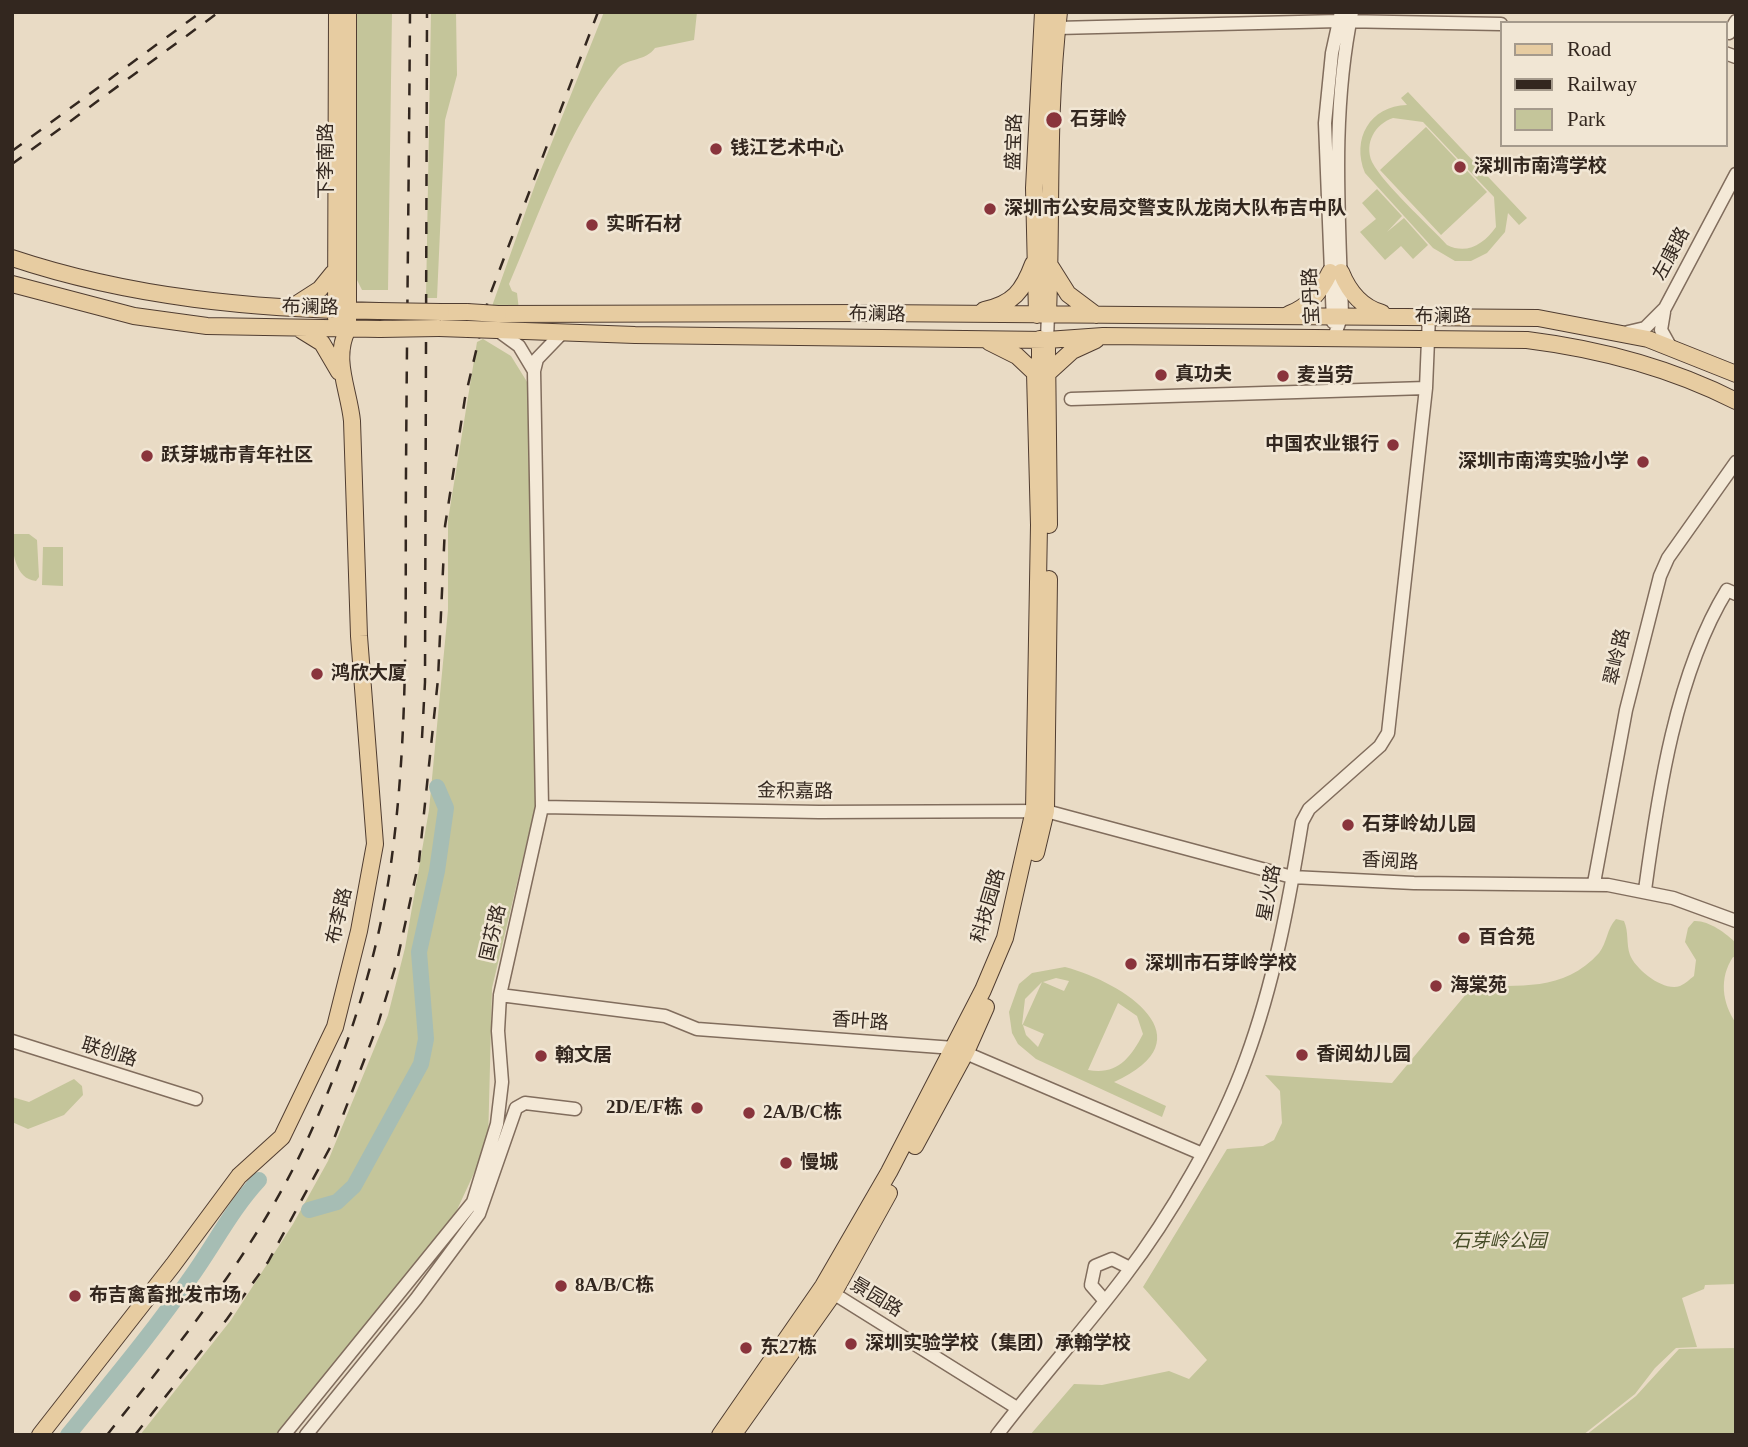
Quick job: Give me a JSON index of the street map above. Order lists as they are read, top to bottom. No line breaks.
{"streets":{"main road":["盛宝路","下李南路","布澜路","科技园路","布李路"],"street":["左康路","宝丹路","翠岭路","金积嘉路","香阅路","星火路","国芬路","香叶路","联创路","景园路"]},"crossings":[["盛宝路","布澜路"],["盛宝路","科技园路"],["下李南路","布澜路"],["下李南路","布李路"],["左康路","布澜路"],["宝丹路","布澜路"],["布澜路","星火路"],["布澜路","科技园路"],["布澜路","布李路"],["翠岭路","香阅路"],["金积嘉路","香阅路"],["金积嘉路","科技园路"],["金积嘉路","国芬路"],["香阅路","星火路"],["香阅路","科技园路"],["星火路","香叶路"],["星火路","景园路"],["科技园路","香叶路"],["科技园路","景园路"],["国芬路","香叶路"]],"parks":["石芽岭公园"],"places":["石芽岭","钱江艺术中心","深圳市南湾学校","深圳市公安局交警支队龙岗大队布吉中队","实昕石材","真功夫","麦当劳","中国农业银行","跃芽城市青年社区","深圳市南湾实验小学","鸿欣大厦","石芽岭幼儿园","百合苑","深圳市石芽岭学校","海棠苑","香阅幼儿园","翰文居","2D/E/F栋","2A/B/C栋","慢城","8A/B/C栋","布吉禽畜批发市场","深圳实验学校（集团）承翰学校","东27栋"],"legend":["Road","Railway","Park"]}
